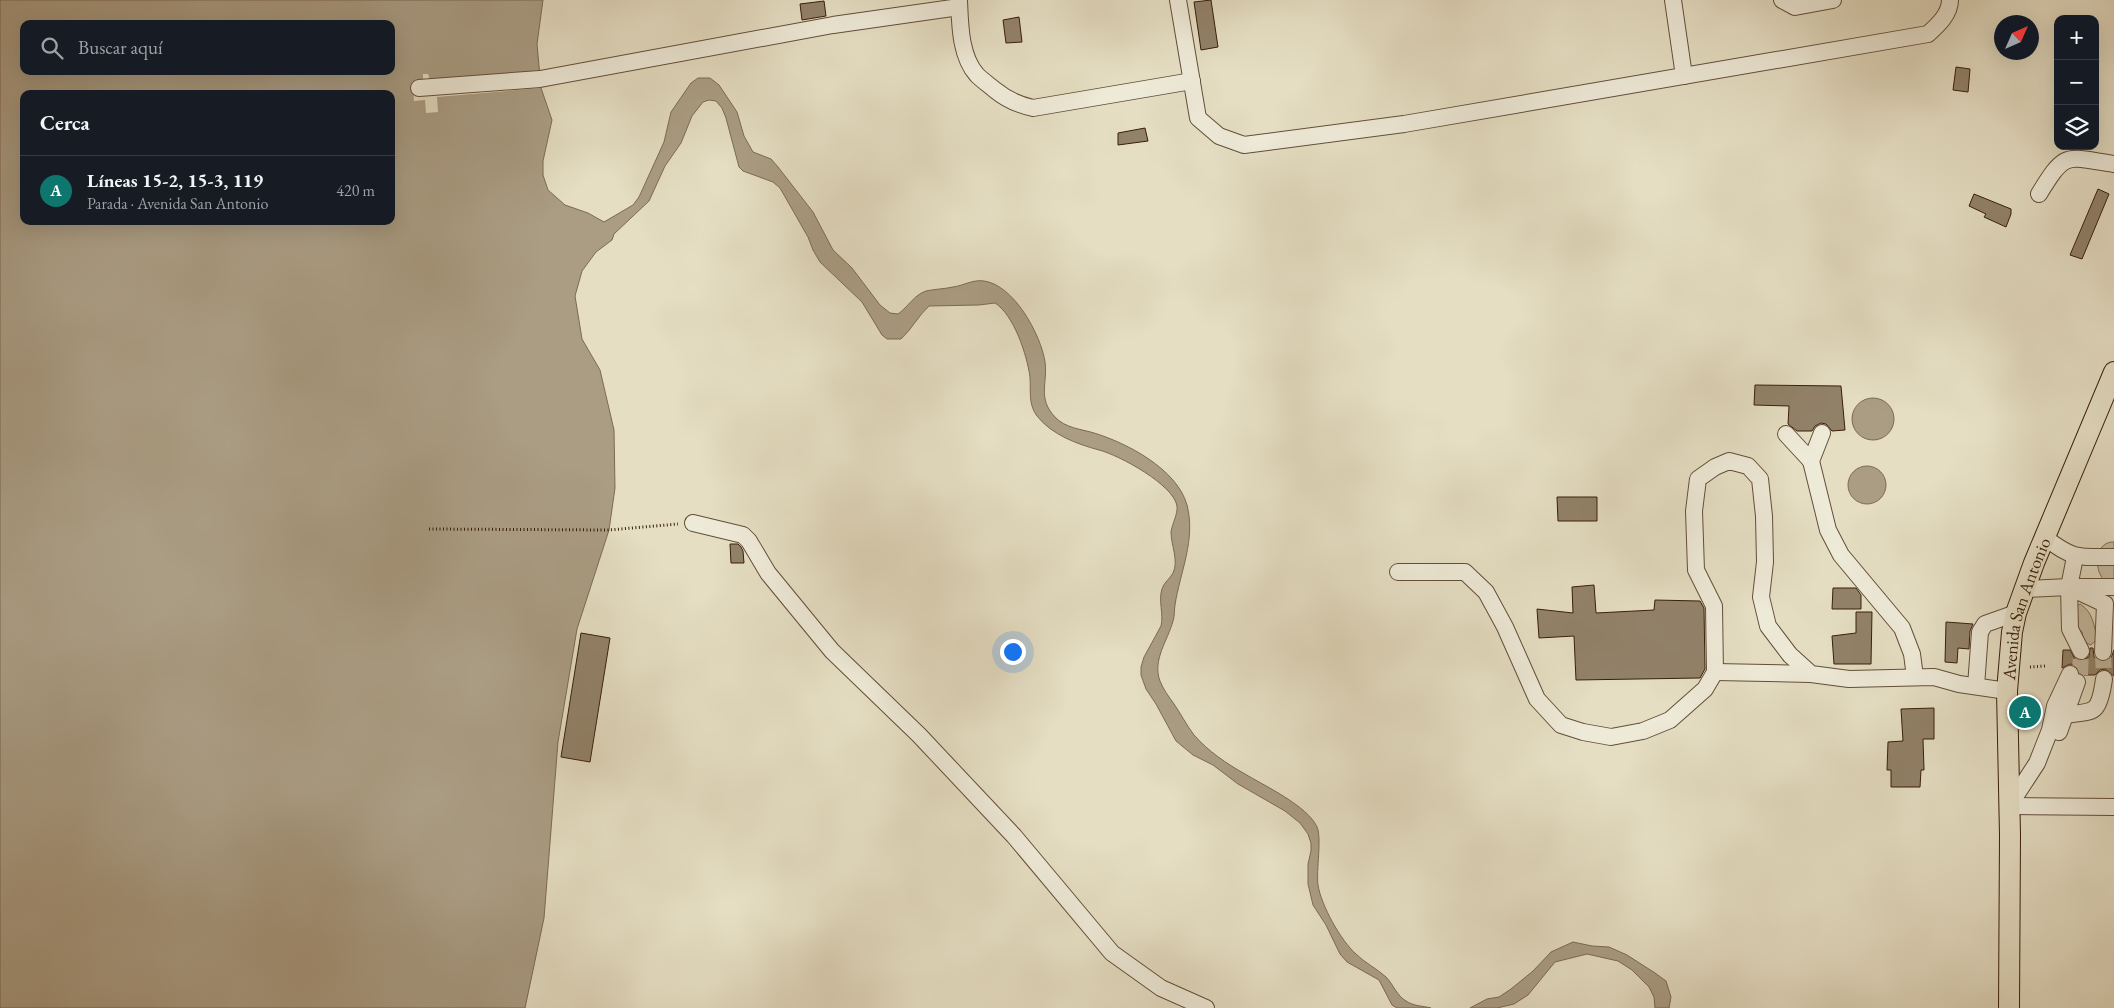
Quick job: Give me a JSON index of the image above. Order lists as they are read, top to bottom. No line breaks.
{"streets":{"main road":["Avenida San Antonio"]},"north":"top right","page":{"map_buttons":["+","−"],"search":"Buscar aquí","heading":"Cerca","list":[{"mark":"A","name":"Líneas 15-2, 15-3, 119","note":"Parada · Avenida San Antonio","value":"420 m"}],"pins":"A"}}
